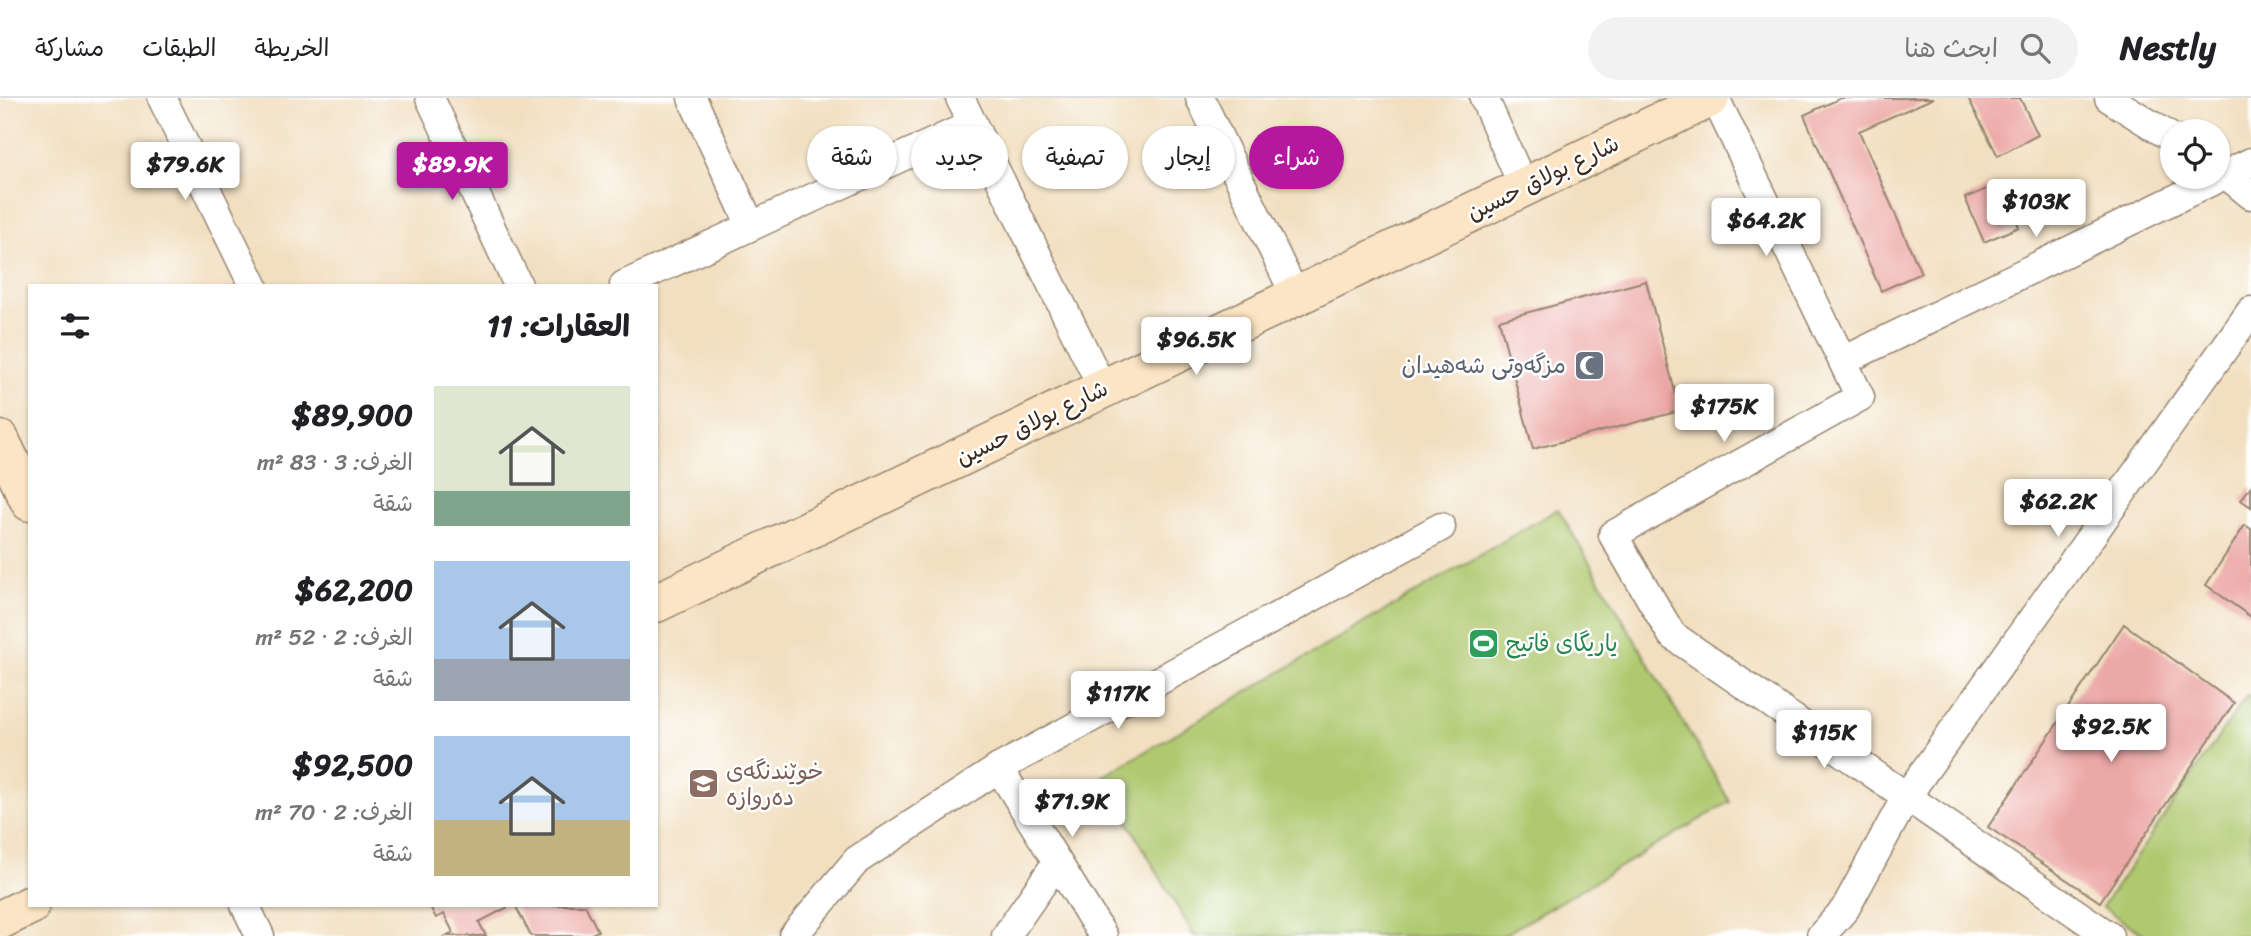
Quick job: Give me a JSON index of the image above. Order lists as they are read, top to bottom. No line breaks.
{"streets":{"street":["شارع بولاق حسين"]},"places":{"mosque":["مزگەوتی شەهیدان"],"sports":["یاریگای فاتیح"],"school or university":["خوێندنگەی دەروازە"]},"page":{"header":"Nestly","search":"ابحث هنا","nav":["الخريطة","الطبقات","مشاركة"],"chip":["شراء","إيجار","تصفية","جديد","شقة"],"price":["$79.6K","$89.9K","$103K","$64.2K","$96.5K","$175K","$62.2K","$117K","$92.5K","$115K","$71.9K"],"heading":"العقارات: 11","list":[{"name":"$89,900","note":"الغرف: 3 · 83 m² · شقة"},{"name":"$62,200","note":"الغرف: 2 · 52 m² · شقة"},{"name":"$92,500","note":"الغرف: 2 · 70 m² · شقة"}]}}
